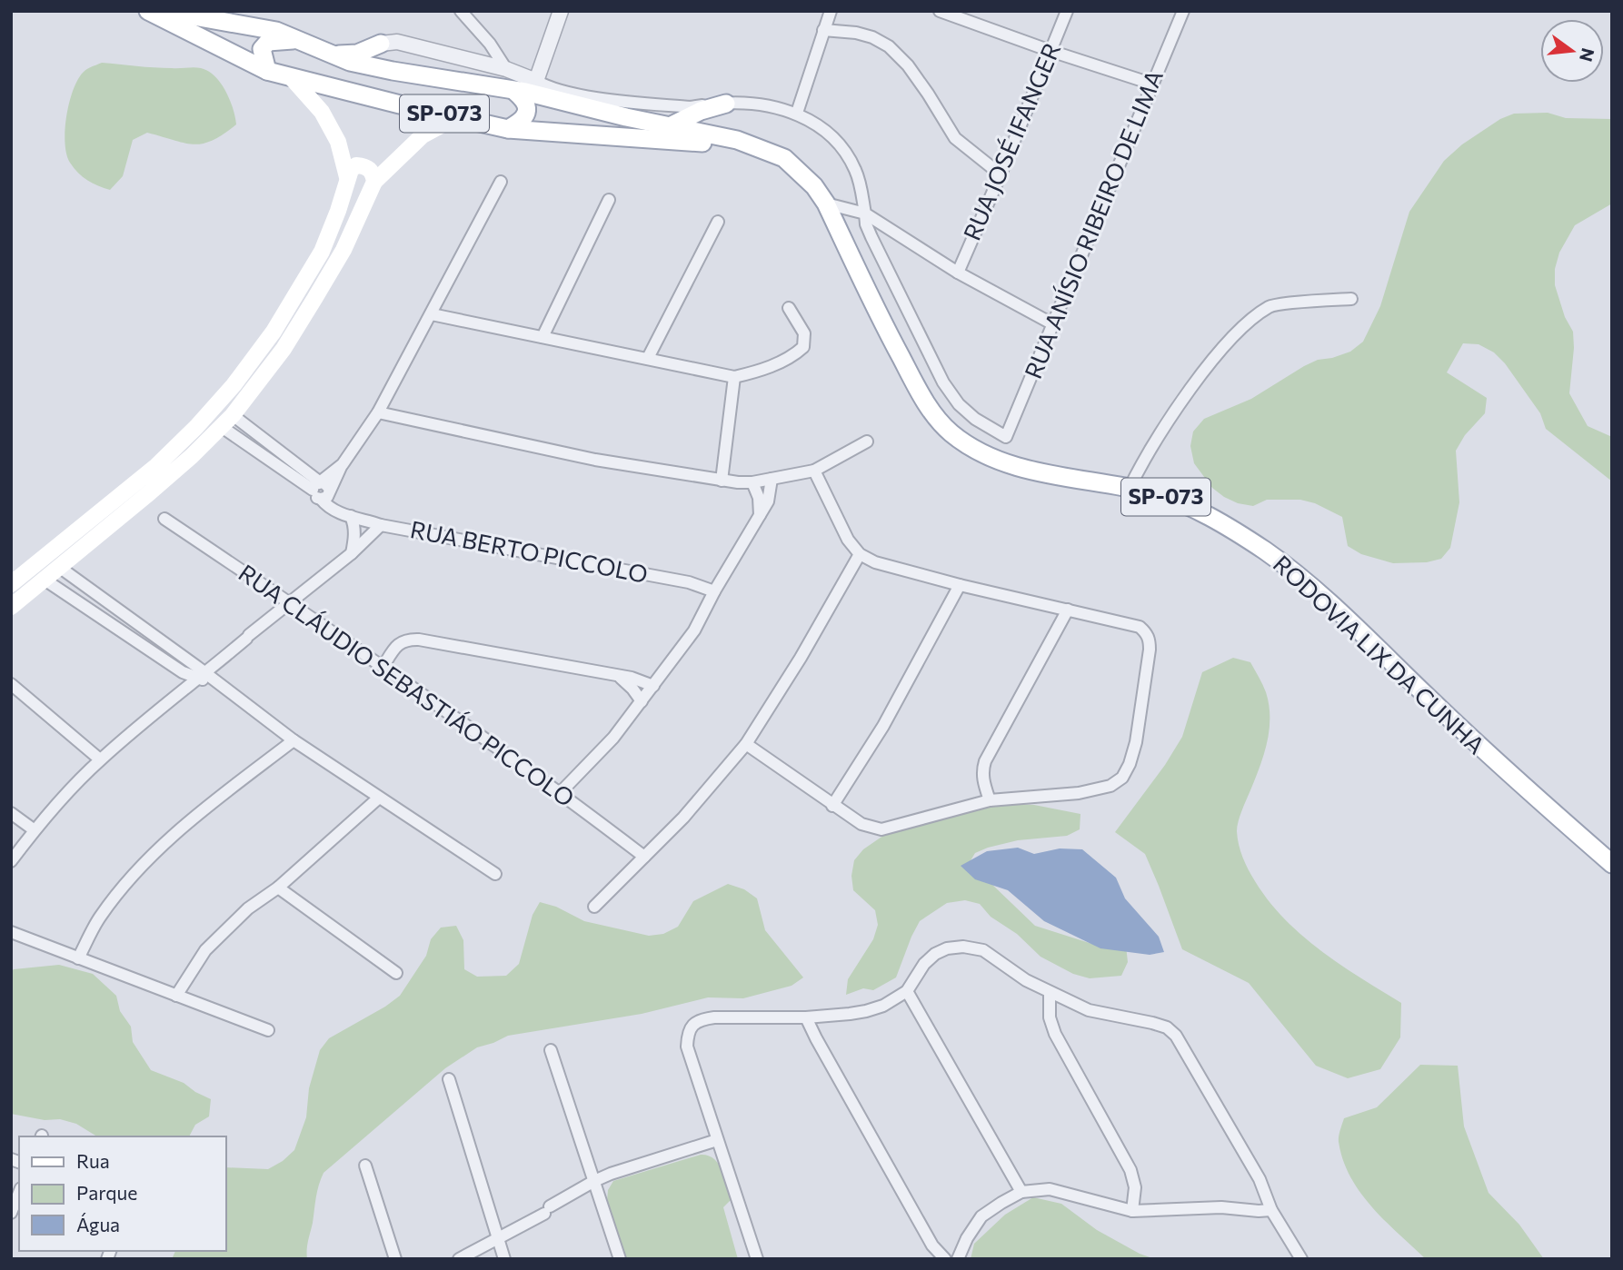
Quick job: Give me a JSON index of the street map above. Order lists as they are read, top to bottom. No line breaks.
{"streets":{"main road":["SP-073","RODOVIA LIX DA CUNHA"],"street":["RUA JOSÉ IFANGER","RUA ANÍSIO RIBEIRO DE LIMA","RUA BERTO PICCOLO","RUA CLÁUDIO SEBASTIÁO PICCOLO"]},"legend":["Rua","Parque","Água"],"north":"right"}
